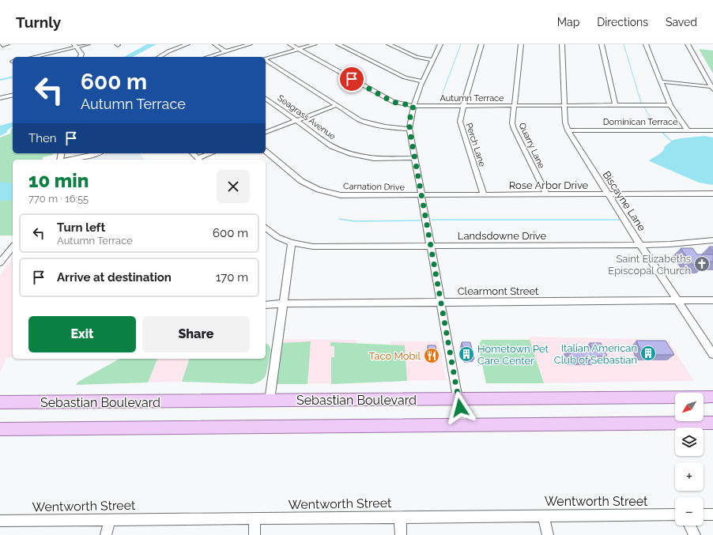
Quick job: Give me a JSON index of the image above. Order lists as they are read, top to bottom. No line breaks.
{"streets":{"main road":["Sebastian Boulevard"],"street":["Autumn Terrace","Seagrass Avenue","Dominican Terrace","Perch Lane","Quarry Lane","Rose Arbor Drive","Carnation Drive","Biscayne Lane","Landsdowne Drive","Clearmont Street","Wentworth Street"]},"crossings":[["Autumn Terrace","Perch Lane"],["Autumn Terrace","Quarry Lane"],["Autumn Terrace","Biscayne Lane"],["Dominican Terrace","Biscayne Lane"],["Perch Lane","Rose Arbor Drive"],["Quarry Lane","Rose Arbor Drive"],["Rose Arbor Drive","Carnation Drive"],["Rose Arbor Drive","Biscayne Lane"],["Biscayne Lane","Landsdowne Drive"],["Biscayne Lane","Clearmont Street"]],"places":{"church":["Saint Elizabeths Episcopal Church"],"building":["Italian American Club of Sebastian","Hometown Pet Care Center"],"restaurant":["Taco Mobil"]},"north":"bottom left","page":{"header":"Turnly","nav":["Map","Directions","Saved"],"turn":["600 m","Autumn Terrace"],"then":"Then","heading":["10 min","770 m · 16:55"],"list":[{"name":"Turn left","note":"Autumn Terrace","value":"600 m"},{"name":"Arrive at destination","value":"170 m"}],"buttons":["Exit","Share"],"map_buttons":["+","−"]}}
